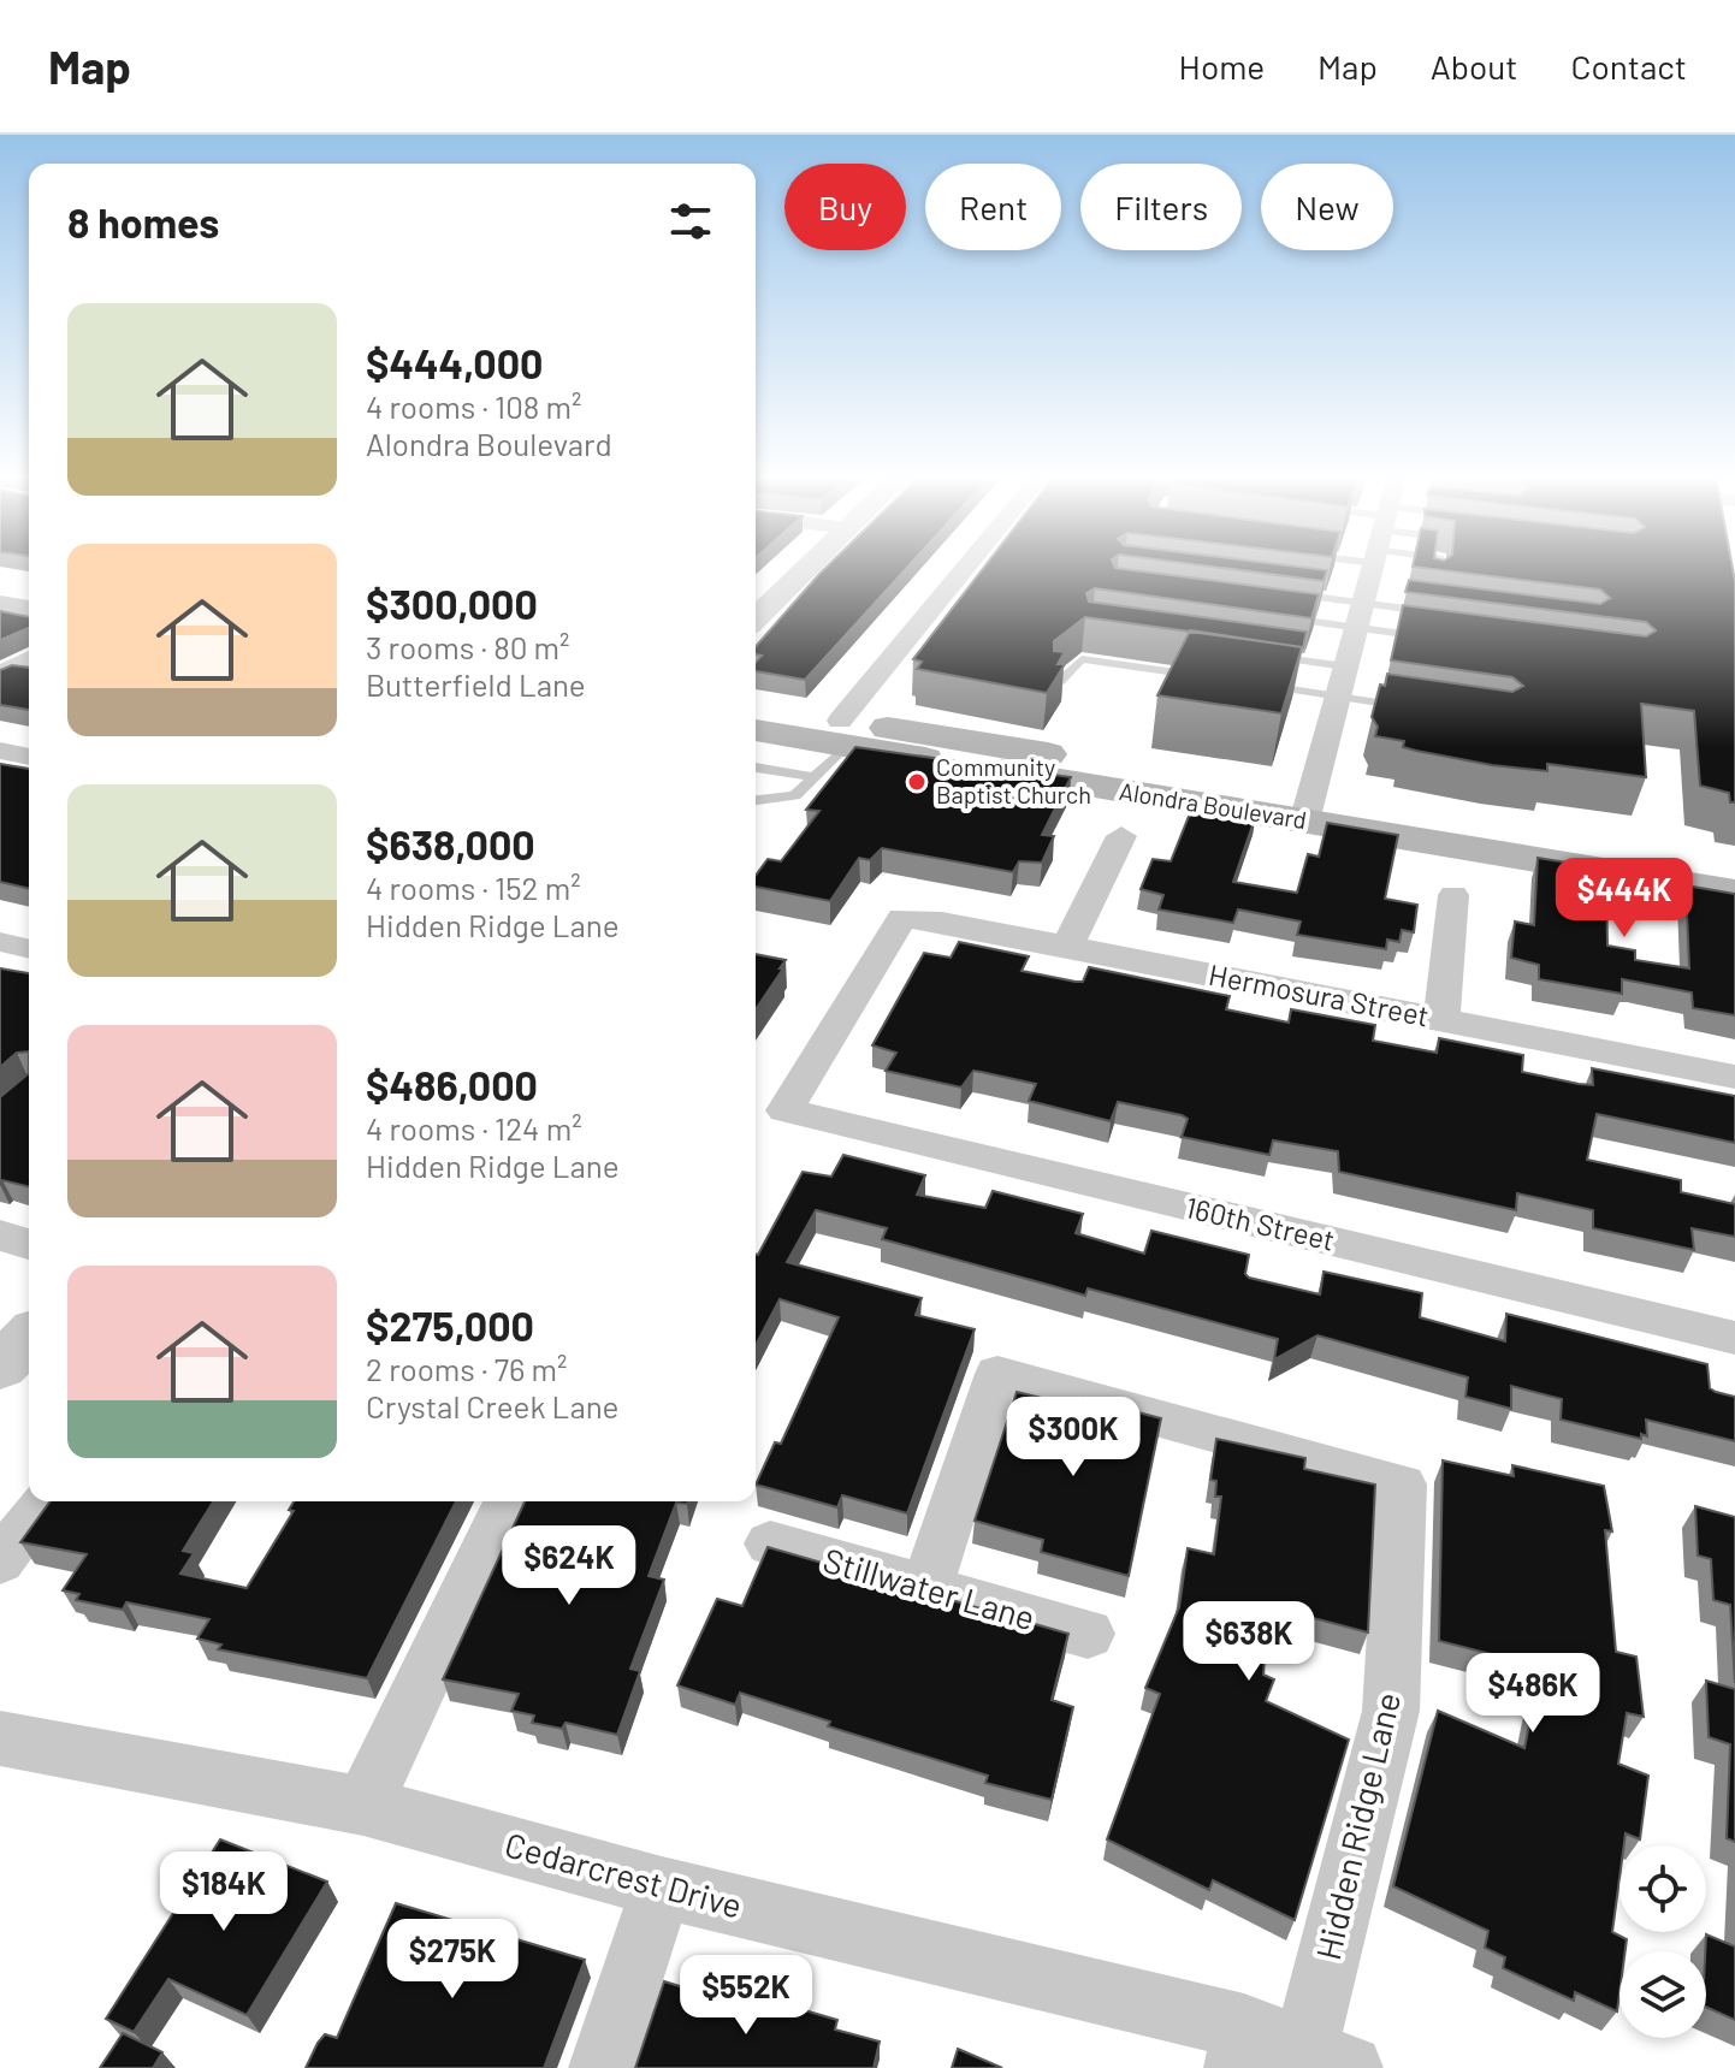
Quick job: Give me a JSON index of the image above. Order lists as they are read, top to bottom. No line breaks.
{"streets":{"main road":["Alondra Boulevard"],"street":["Hermosura Street","160th Street","Stillwater Lane","Hidden Ridge Lane","Cedarcrest Drive"]},"crossings":[["Hermosura Street","160th Street"],["Stillwater Lane","Hidden Ridge Lane"],["Hidden Ridge Lane","Cedarcrest Drive"]],"places":["Community Baptist Church"],"page":{"header":"Map","nav":["Home","Map","About","Contact"],"chip":["Buy","Rent","Filters","New"],"heading":"8 homes","list":[{"name":"$444,000","note":"4 rooms · 108 m² · Alondra Boulevard"},{"name":"$300,000","note":"3 rooms · 80 m² · Butterfield Lane"},{"name":"$638,000","note":"4 rooms · 152 m² · Hidden Ridge Lane"},{"name":"$486,000","note":"4 rooms · 124 m² · Hidden Ridge Lane"},{"name":"$275,000","note":"2 rooms · 76 m² · Crystal Creek Lane"}],"price":["$444K","$300K","$624K","$638K","$486K","$184K","$275K","$552K"]}}
